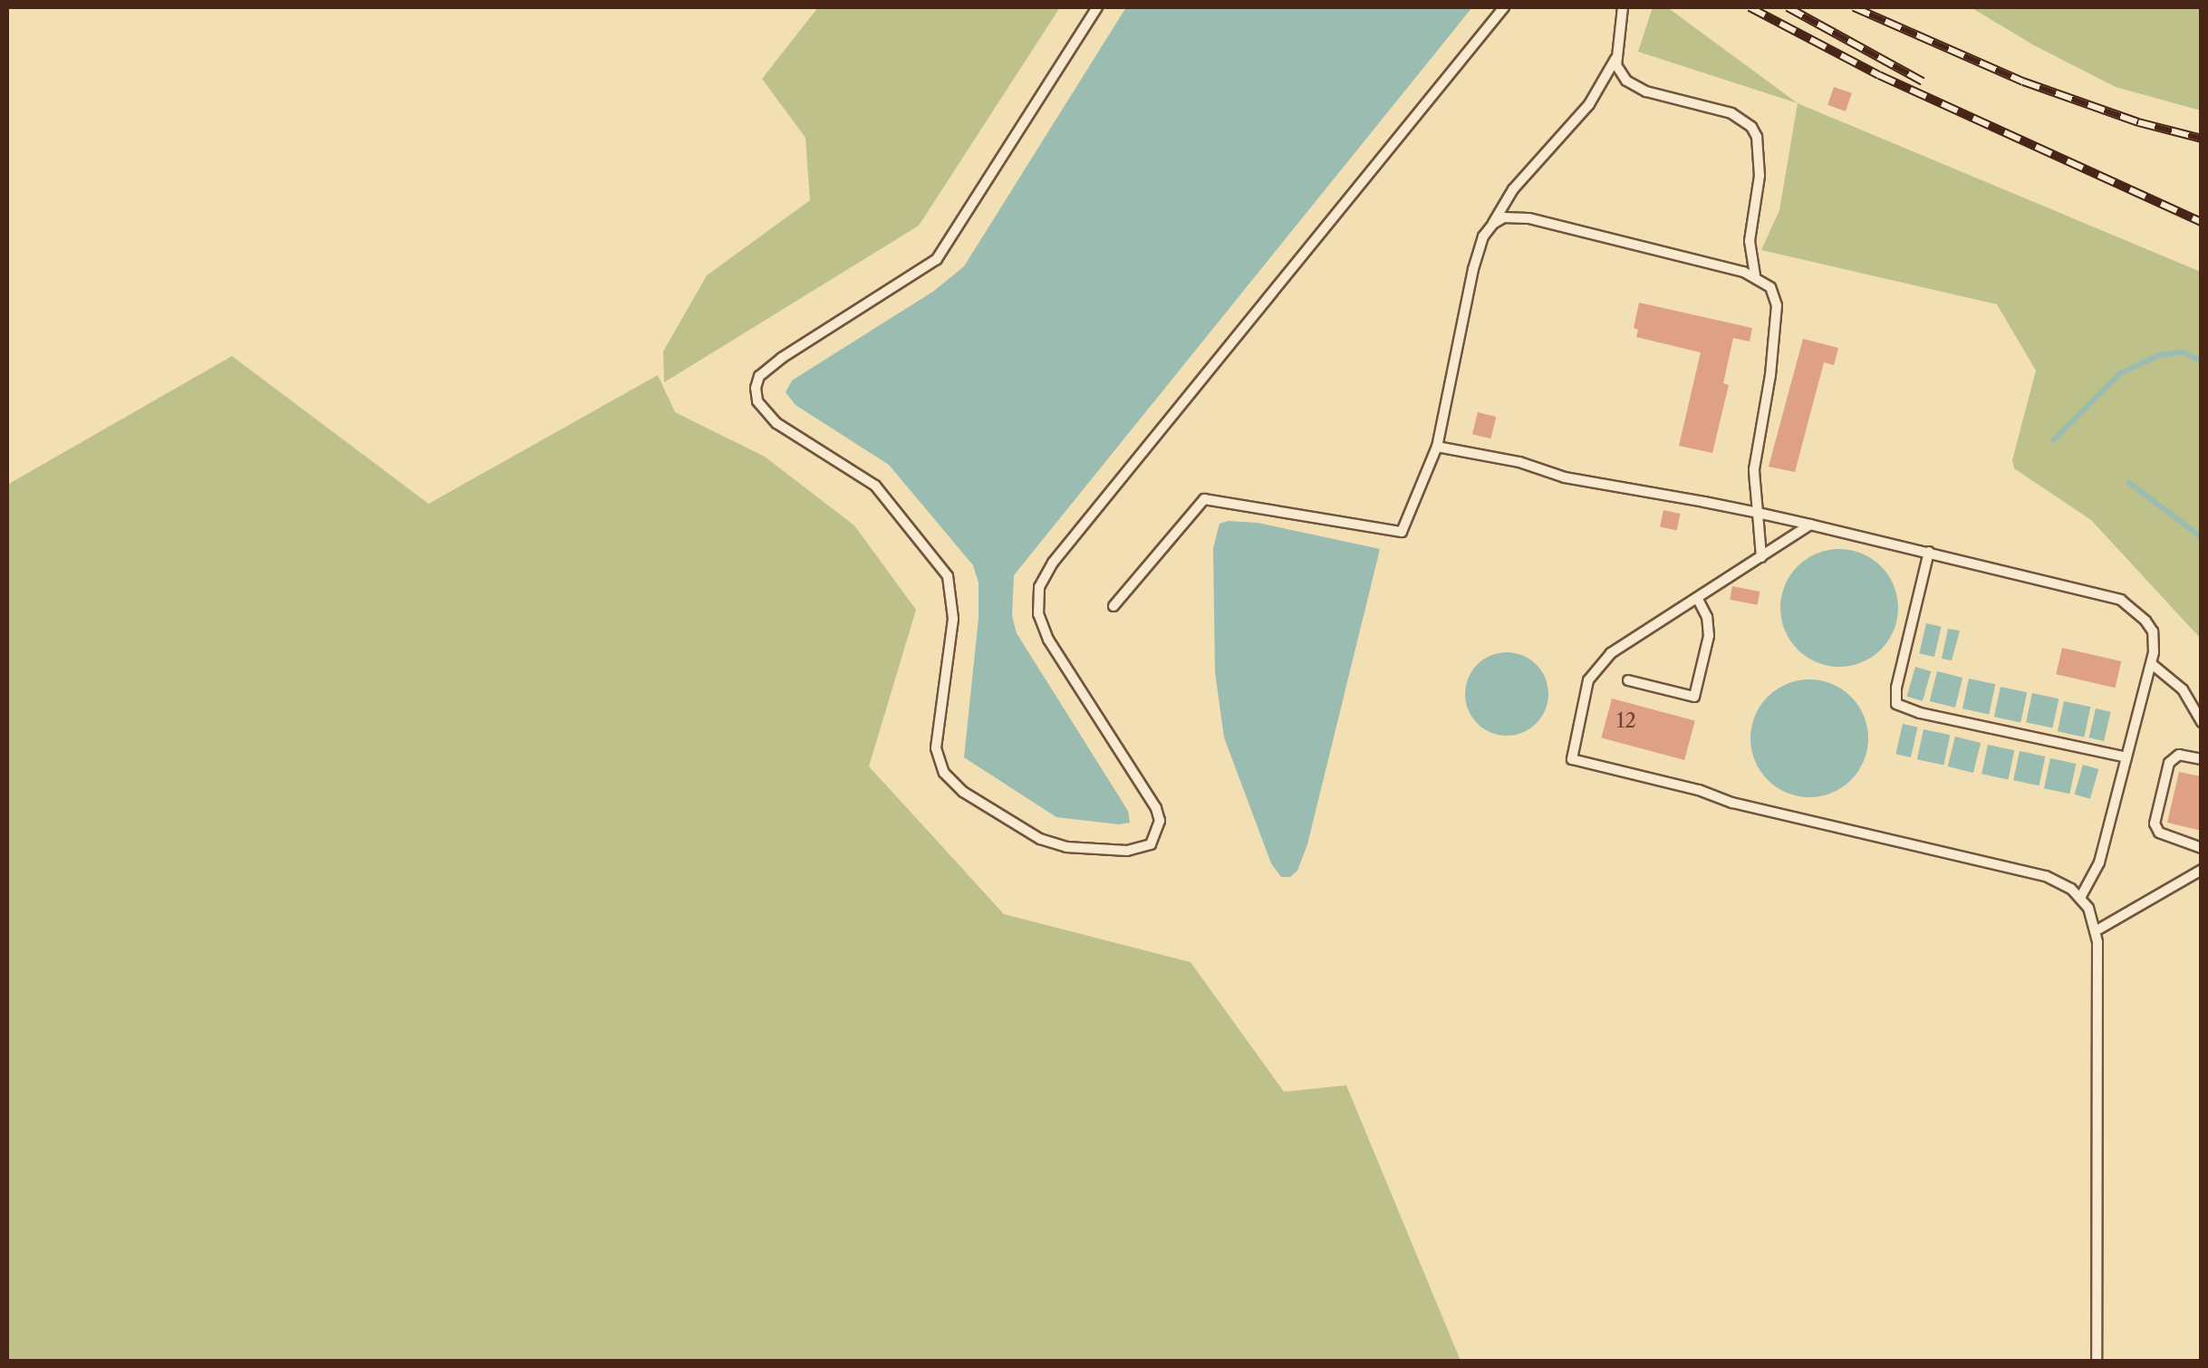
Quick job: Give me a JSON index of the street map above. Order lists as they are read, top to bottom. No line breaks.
{"house_numbers":["12"]}
